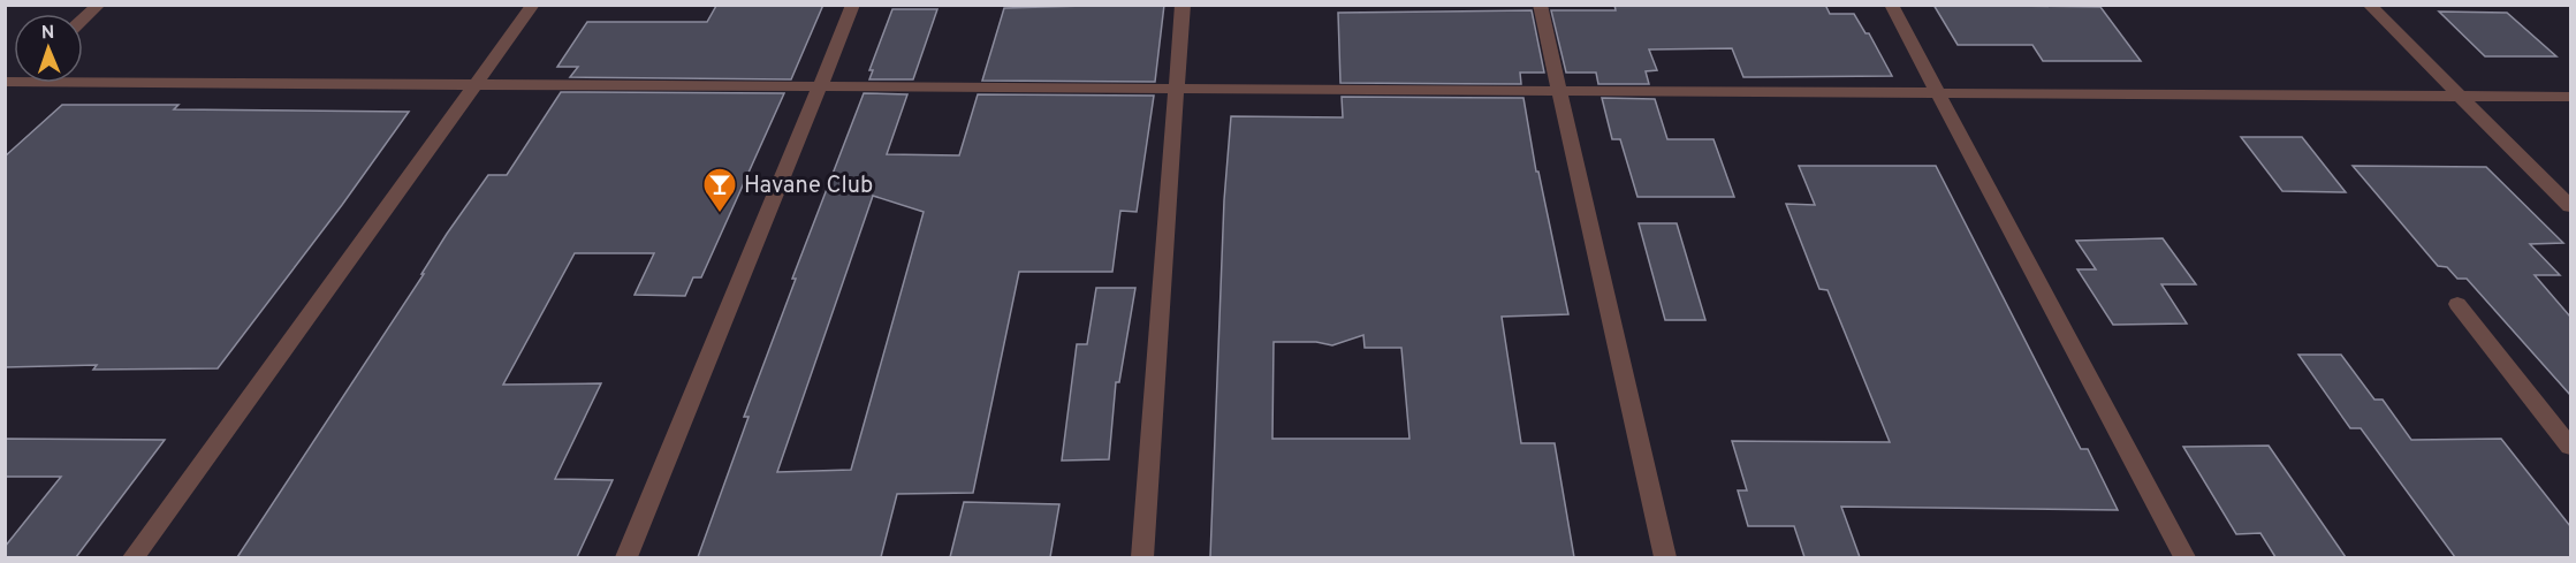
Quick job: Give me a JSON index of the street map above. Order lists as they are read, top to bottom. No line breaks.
{"places":{"bar":["Havane Club"]},"north":"top"}
